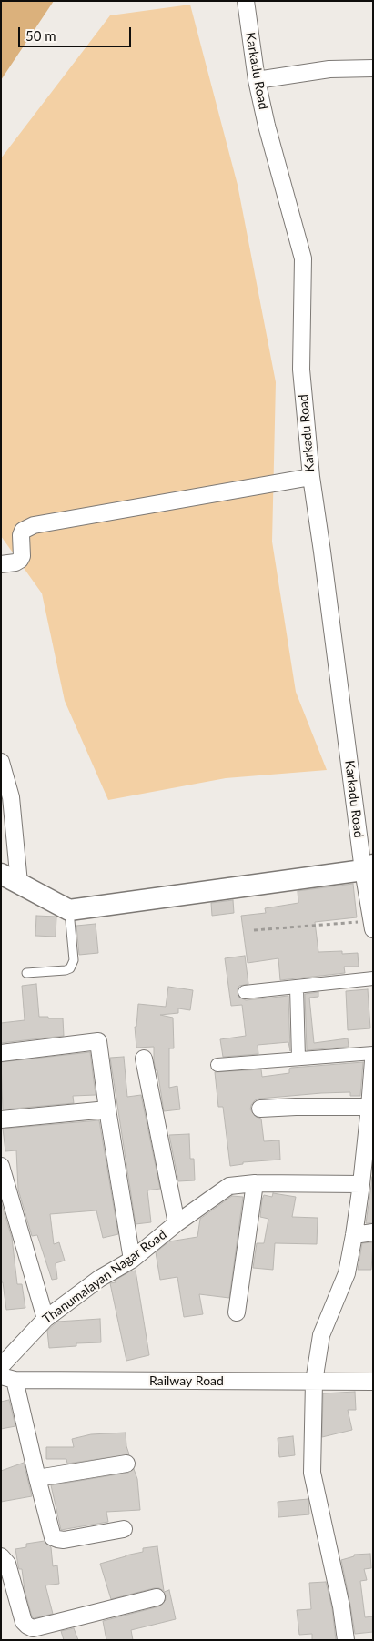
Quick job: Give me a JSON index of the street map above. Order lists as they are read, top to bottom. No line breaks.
{"streets":{"street":["Karkadu Road","Thanumalayan Nagar Road","Railway Road"]},"scale_bar":"50 m"}
